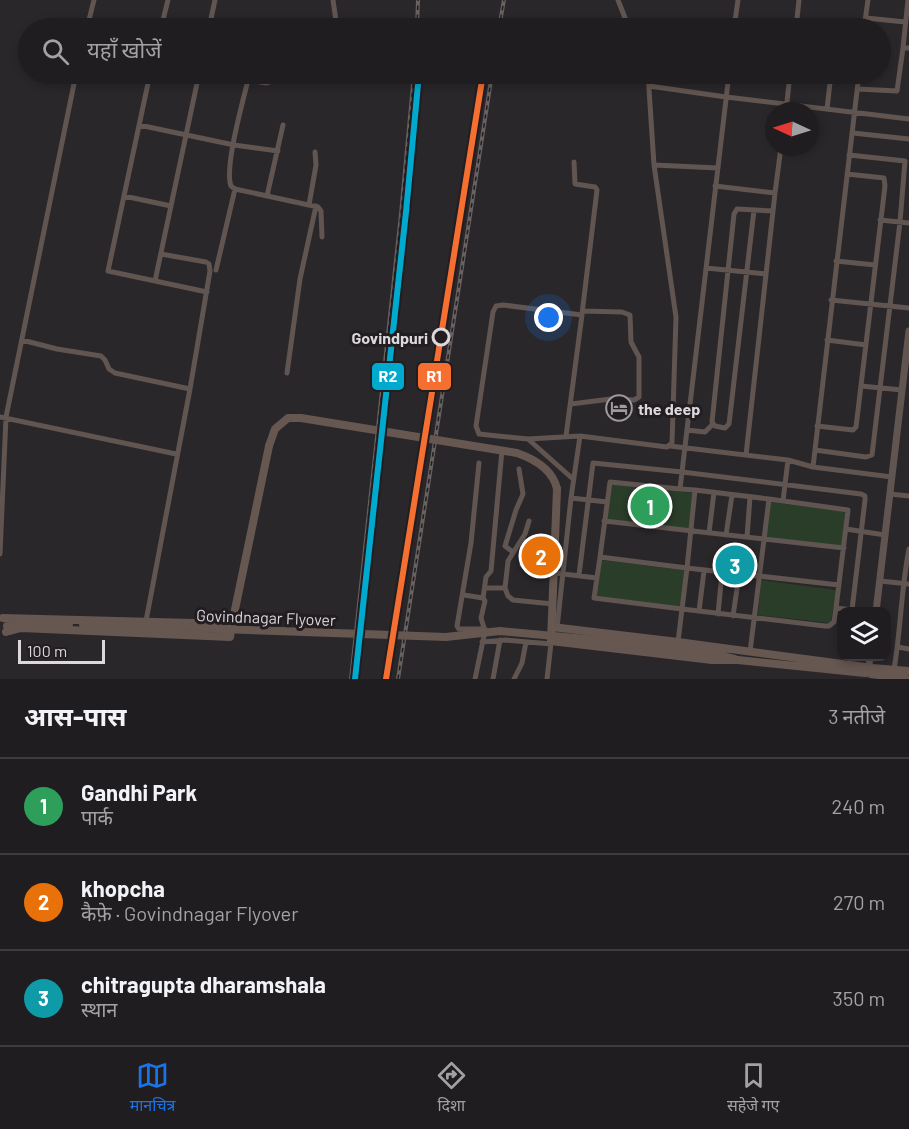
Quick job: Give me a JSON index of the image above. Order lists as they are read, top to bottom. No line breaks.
{"streets":{"main road":["Govindnagar Flyover"]},"places":{"other":["Govindpuri"],"hotel":["the deep"]},"lines":["transit line R1","transit line R2"],"scale_bar":"100 m","north":"left","page":{"search":"यहाँ खोजें","pins":["1","2","3"],"scale":"100 m","heading":["आस-पास","3 नतीजे"],"list":[{"mark":"1","name":"Gandhi Park","note":"पार्क","value":"240 m"},{"mark":"2","name":"khopcha","note":"कैफ़े · Govindnagar Flyover","value":"270 m"},{"mark":"3","name":"chitragupta dharamshala","note":"स्थान","value":"350 m"}],"nav":["मानचित्र","दिशा","सहेजे गए"]}}
